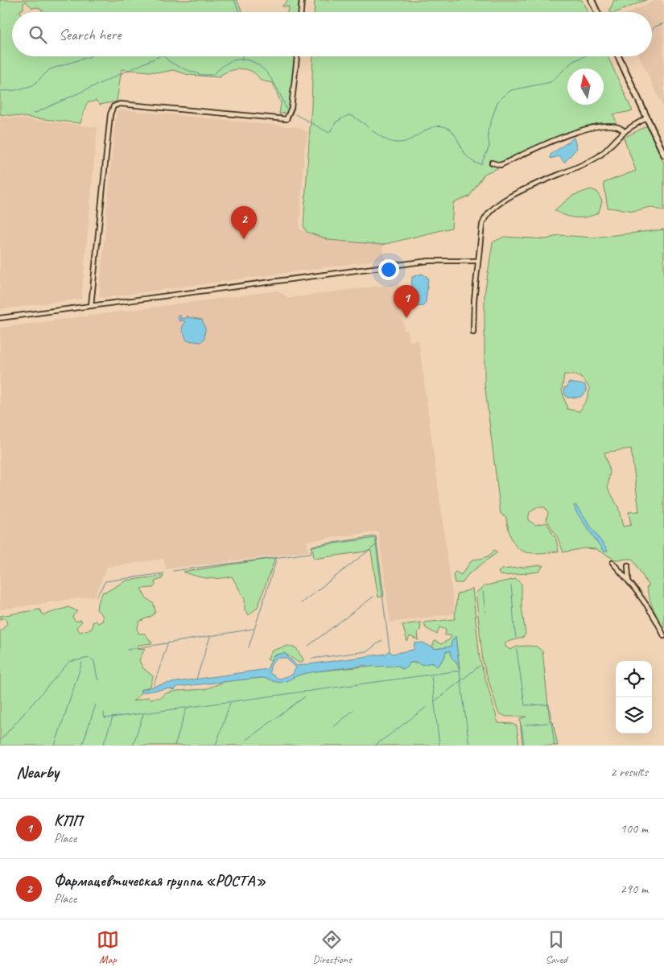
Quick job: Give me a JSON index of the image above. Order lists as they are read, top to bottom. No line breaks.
{"north":"top","page":{"search":"Search here","pins":["2","1"],"heading":["Nearby","2 results"],"list":[{"mark":"1","name":"КПП","note":"Place","value":"100 m"},{"mark":"2","name":"Фармацевтическая группа «РОСТА»","note":"Place","value":"290 m"}],"nav":["Map","Directions","Saved"]}}
